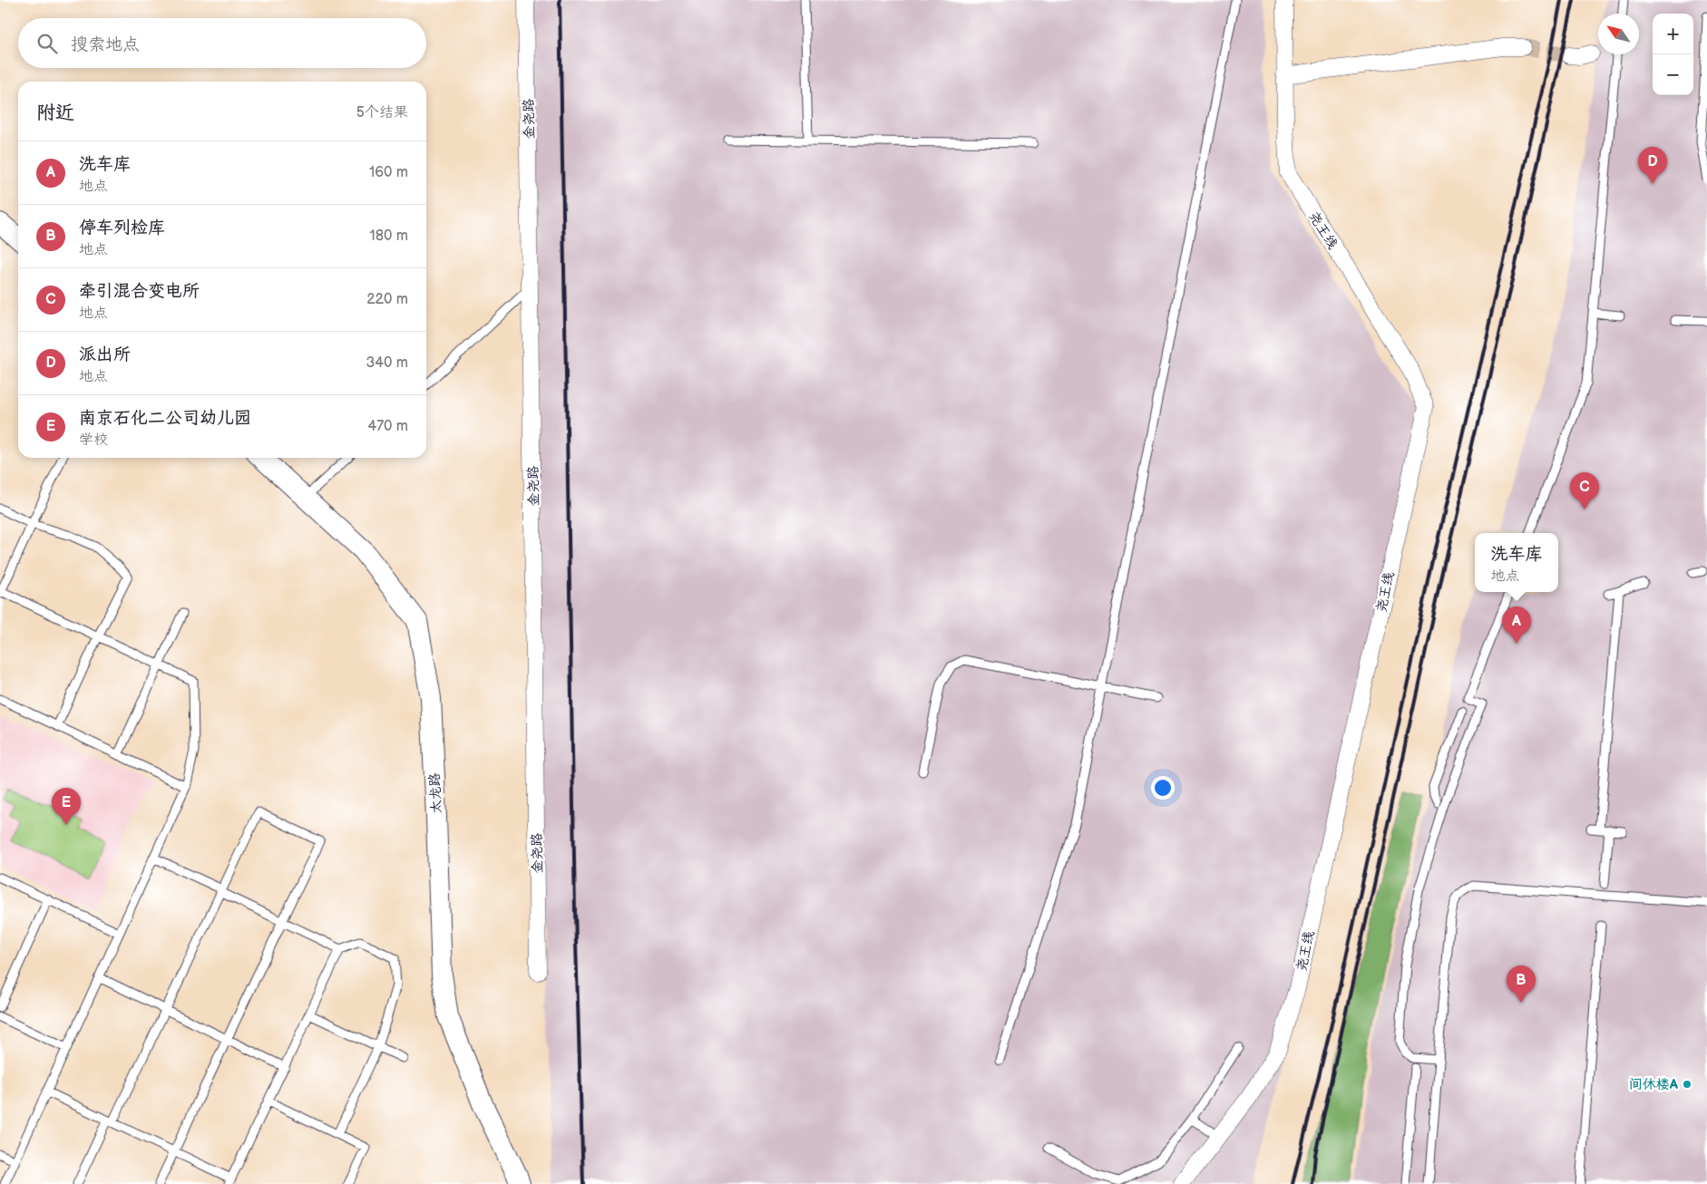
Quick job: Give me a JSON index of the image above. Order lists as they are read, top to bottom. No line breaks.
{"streets":{"street":["金尧路","尧王线","太龙路"]},"places":["间休楼A"],"north":"top left","page":{"map_buttons":["+","−"],"search":"搜索地点","heading":["附近","5个结果"],"list":[{"mark":"A","name":"洗车库","note":"地点","value":"160 m"},{"mark":"B","name":"停车列检库","note":"地点","value":"180 m"},{"mark":"C","name":"牵引混合变电所","note":"地点","value":"220 m"},{"mark":"D","name":"派出所","note":"地点","value":"340 m"},{"mark":"E","name":"南京石化二公司幼儿园","note":"学校","value":"470 m"}],"pins":["D","C","A","E","B"],"popup":["洗车库","地点"]}}
